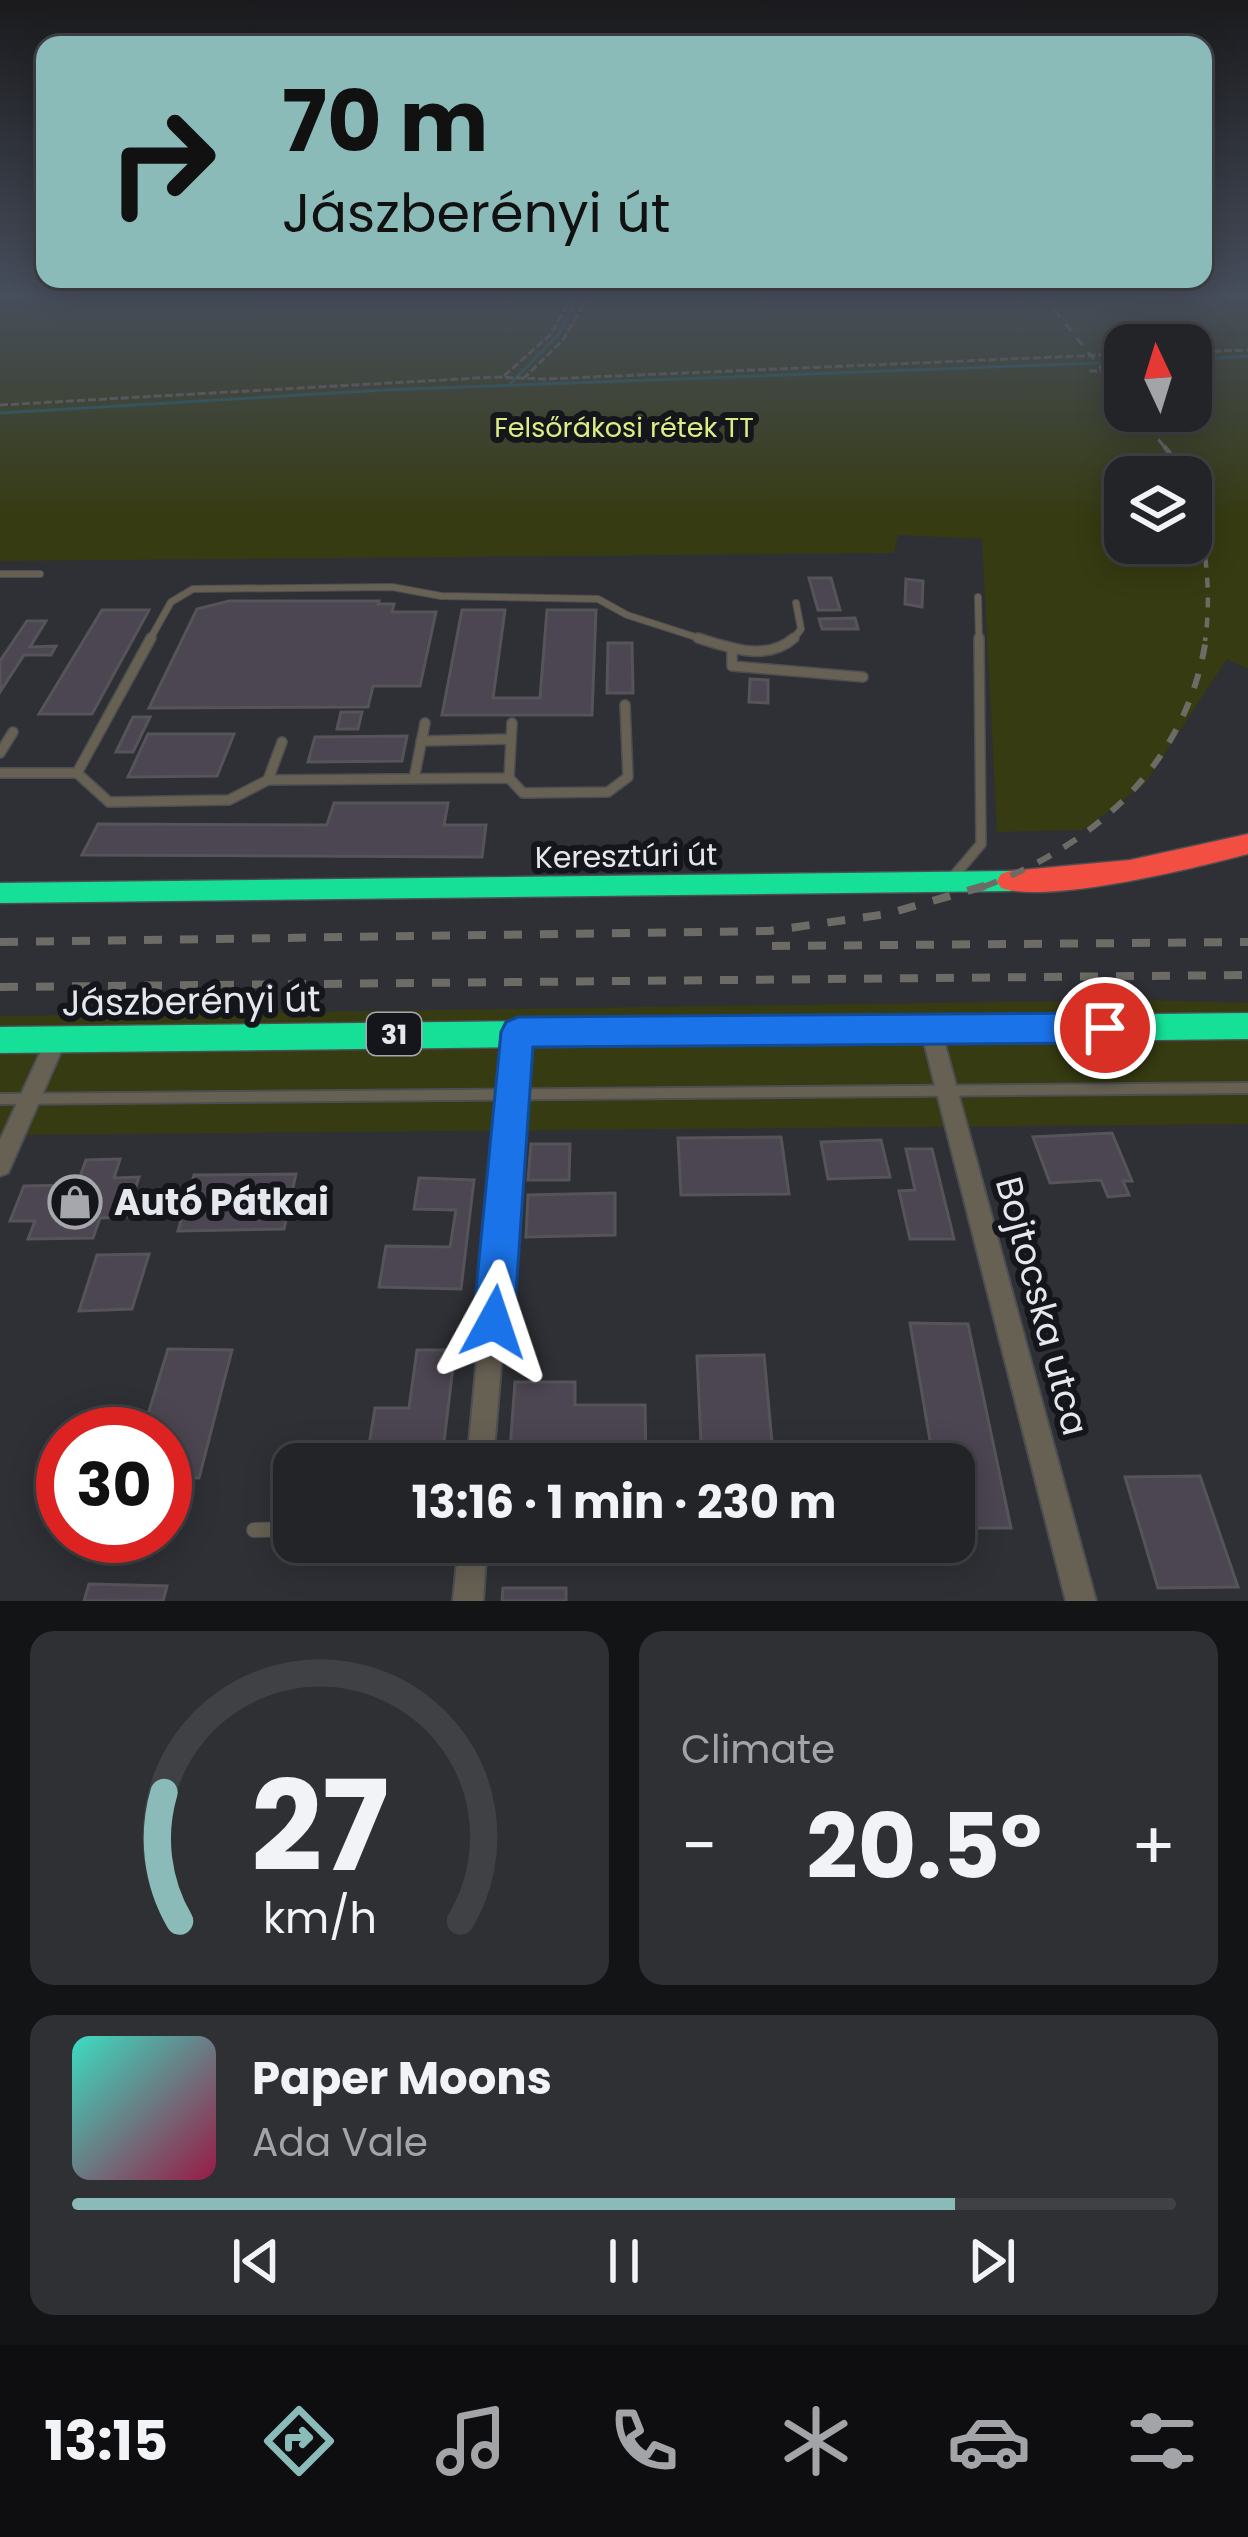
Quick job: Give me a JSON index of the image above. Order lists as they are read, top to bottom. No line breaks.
{"streets":{"main road":["Keresztúri út","Jászberényi út","31"],"street":["Bojtocska utca"]},"crossings":[["Jászberényi út","Bojtocska utca"]],"parks":["Felsőrákosi rétek TT"],"places":{"shop":["Autó Pátkai"]},"north":"top","page":{"turn":["70 m","Jászberényi út"],"limit":"30","trip":"13:16 · 1 min · 230 m","tile":"Climate","heat":["−","20.5°","+"],"song":["Paper Moons","Ada Vale"],"tabs":"13:15","gauge":["27","km/h"]}}
